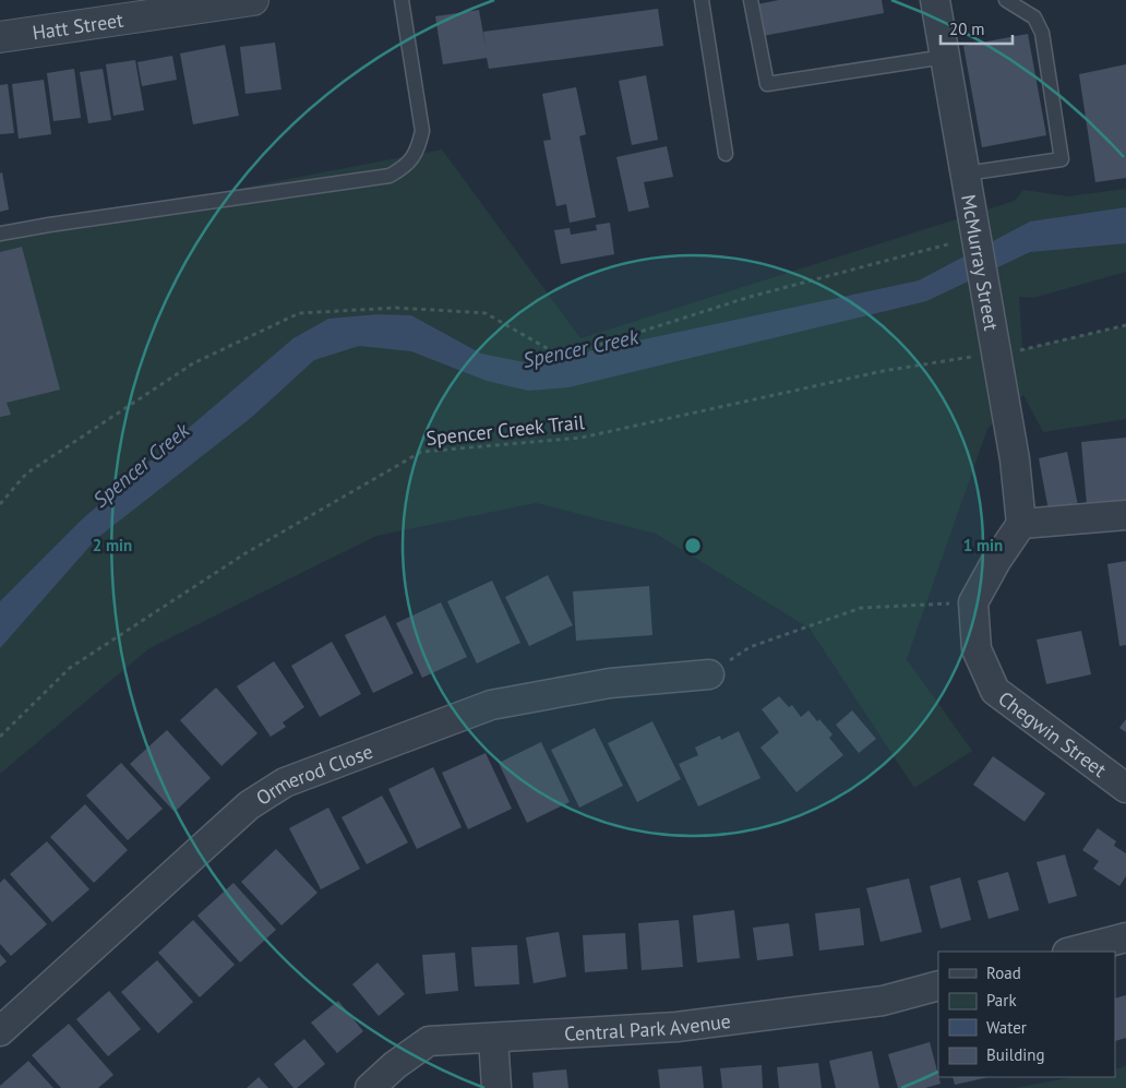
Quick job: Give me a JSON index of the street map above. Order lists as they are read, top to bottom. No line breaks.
{"streets":{"street":["Hatt Street","McMurray Street","Chegwin Street","Ormerod Close","Central Park Avenue"],"path":["Spencer Creek Trail"]},"crossings":[["McMurray Street","Spencer Creek Trail"]],"water":["Spencer Creek"],"legend":["Road","Park","Water","Building"],"scale_bar":"20 m","rings":["1 min","2 min"]}
